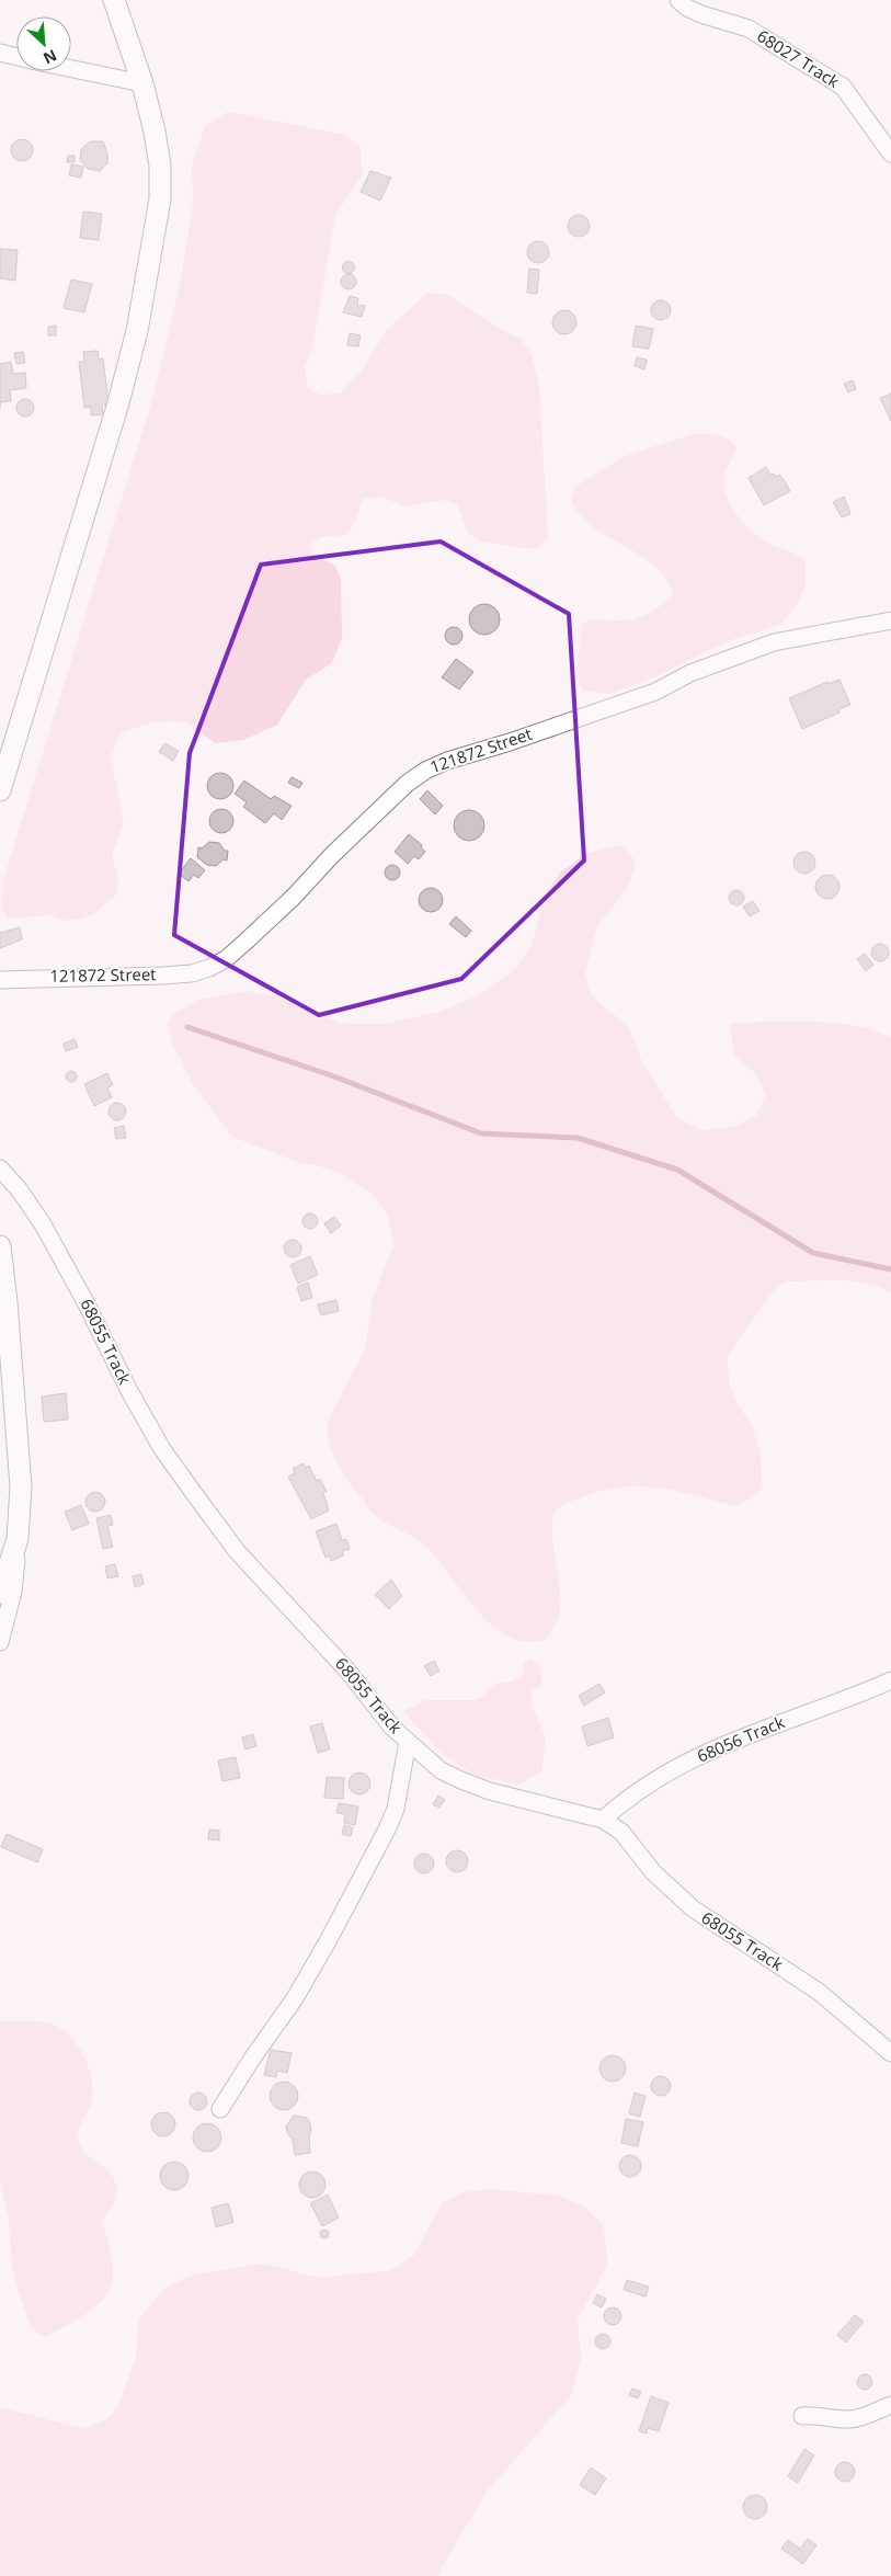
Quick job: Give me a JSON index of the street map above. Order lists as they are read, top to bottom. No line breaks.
{"streets":{"street":["68027 Track","121872 Street","68055 Track","68056 Track"]},"crossings":[["68055 Track","68056 Track"]],"north":"bottom right"}
